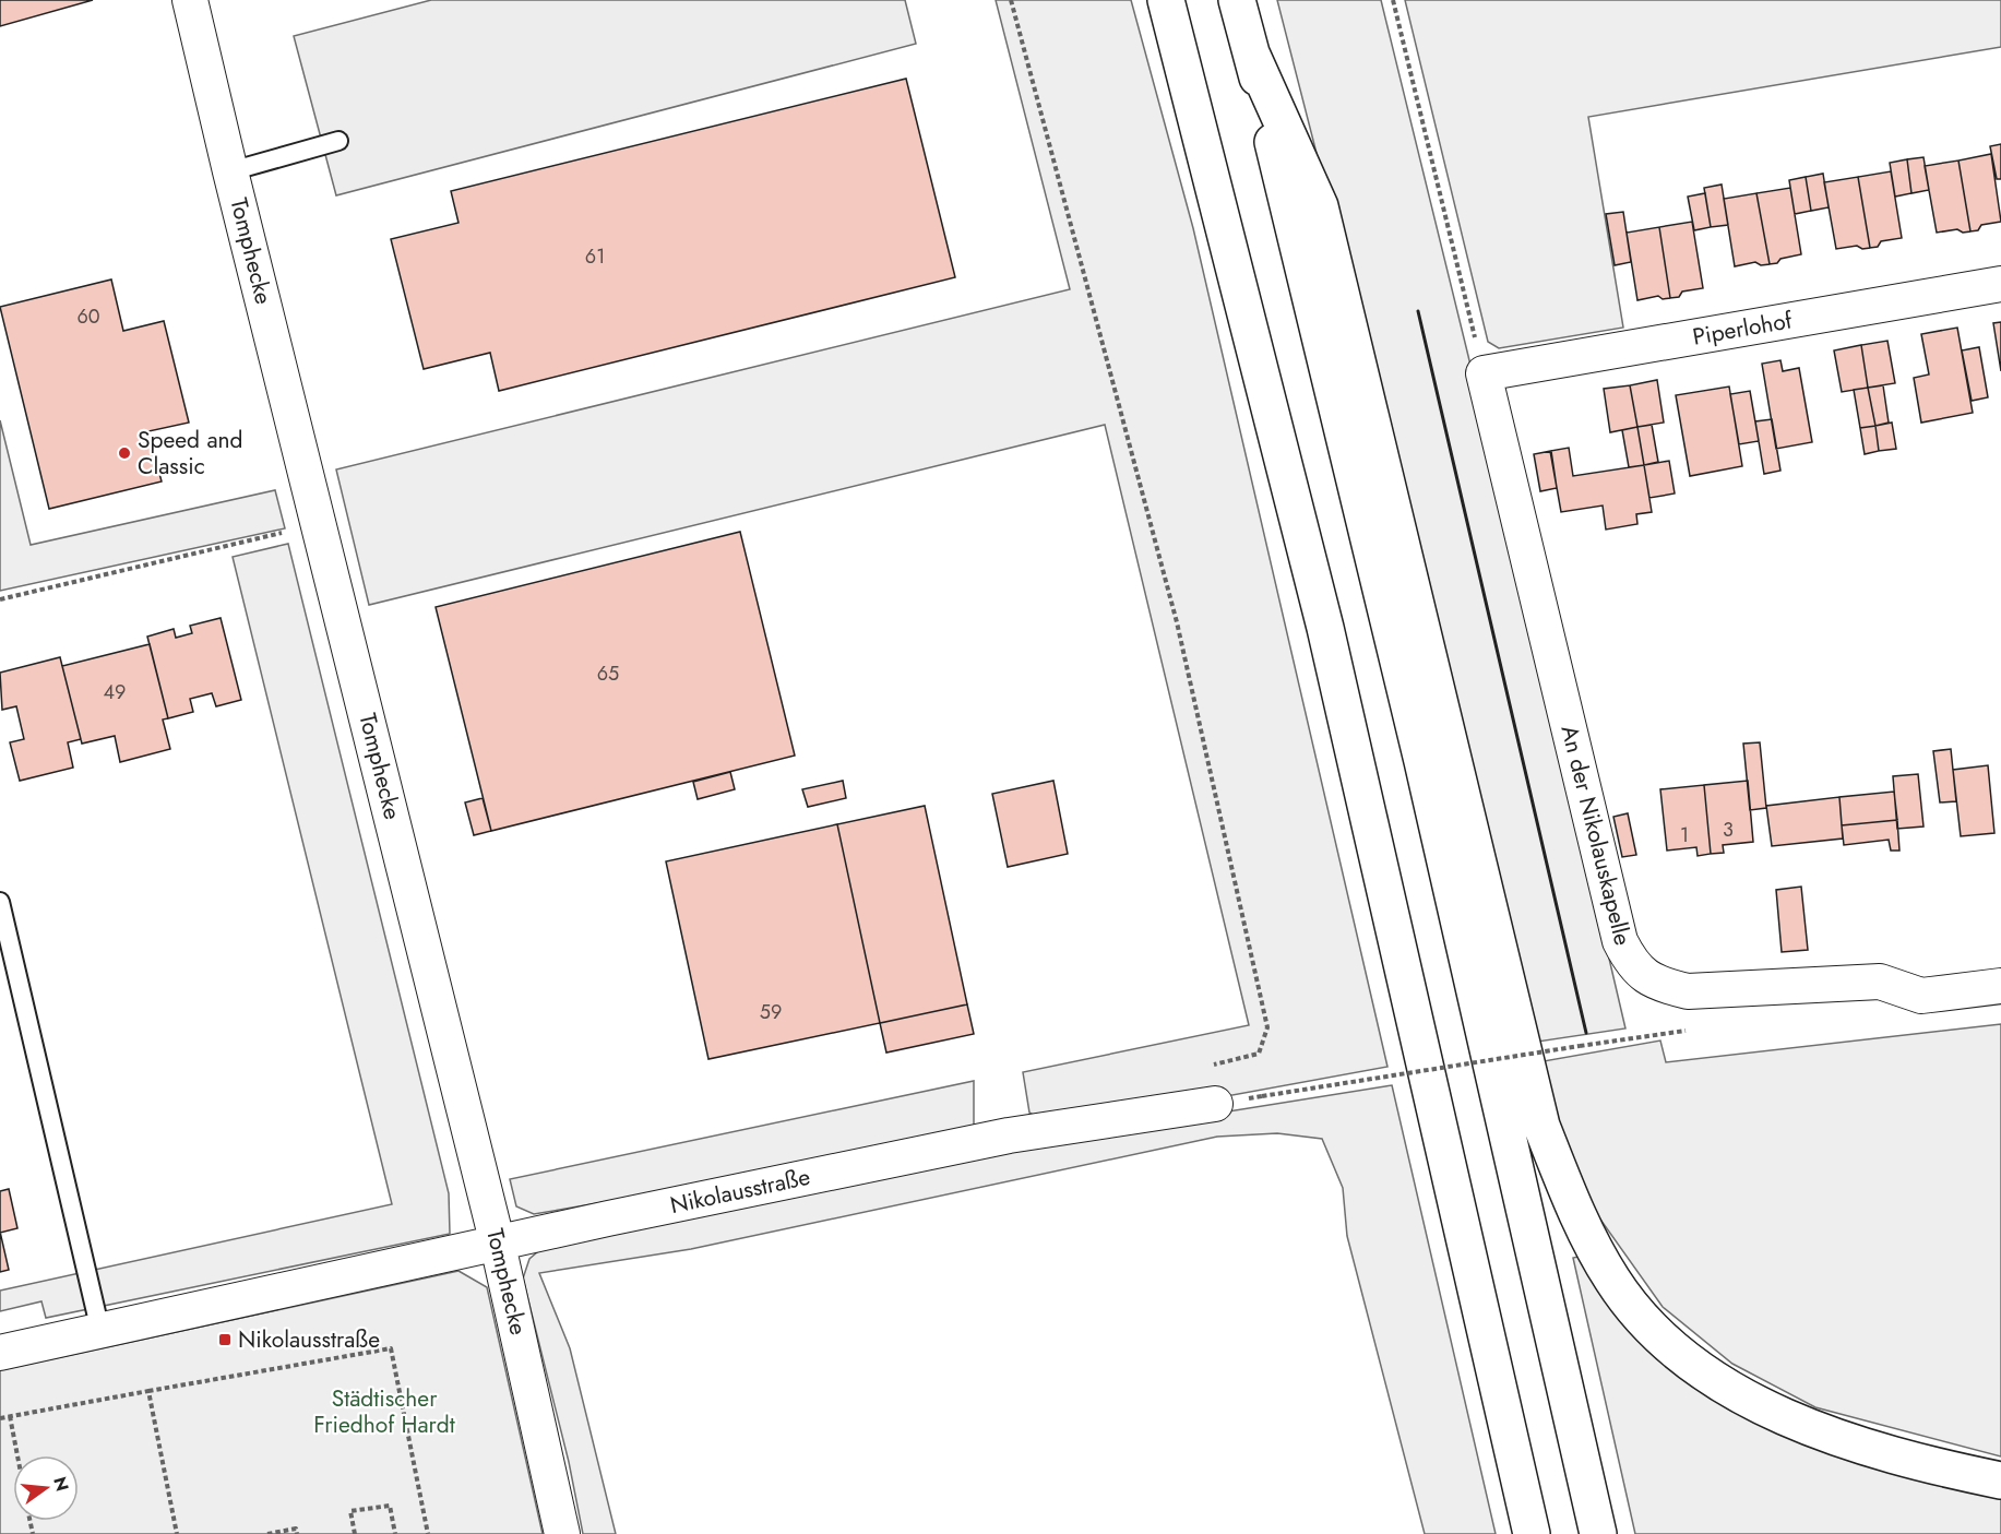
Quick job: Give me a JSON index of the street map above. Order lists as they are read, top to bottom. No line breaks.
{"streets":{"street":["Tomphecke","Piperlohof","An der Nikolauskapelle","Nikolausstraße"]},"crossings":[["Tomphecke","Nikolausstraße"],["Piperlohof","An der Nikolauskapelle"]],"parks":["Städtischer Friedhof Hardt"],"places":{"other":["Speed and Classic"],"transit":["Nikolausstraße"]},"house_numbers":["61","60","65","49","3","1","59"],"north":"right"}
